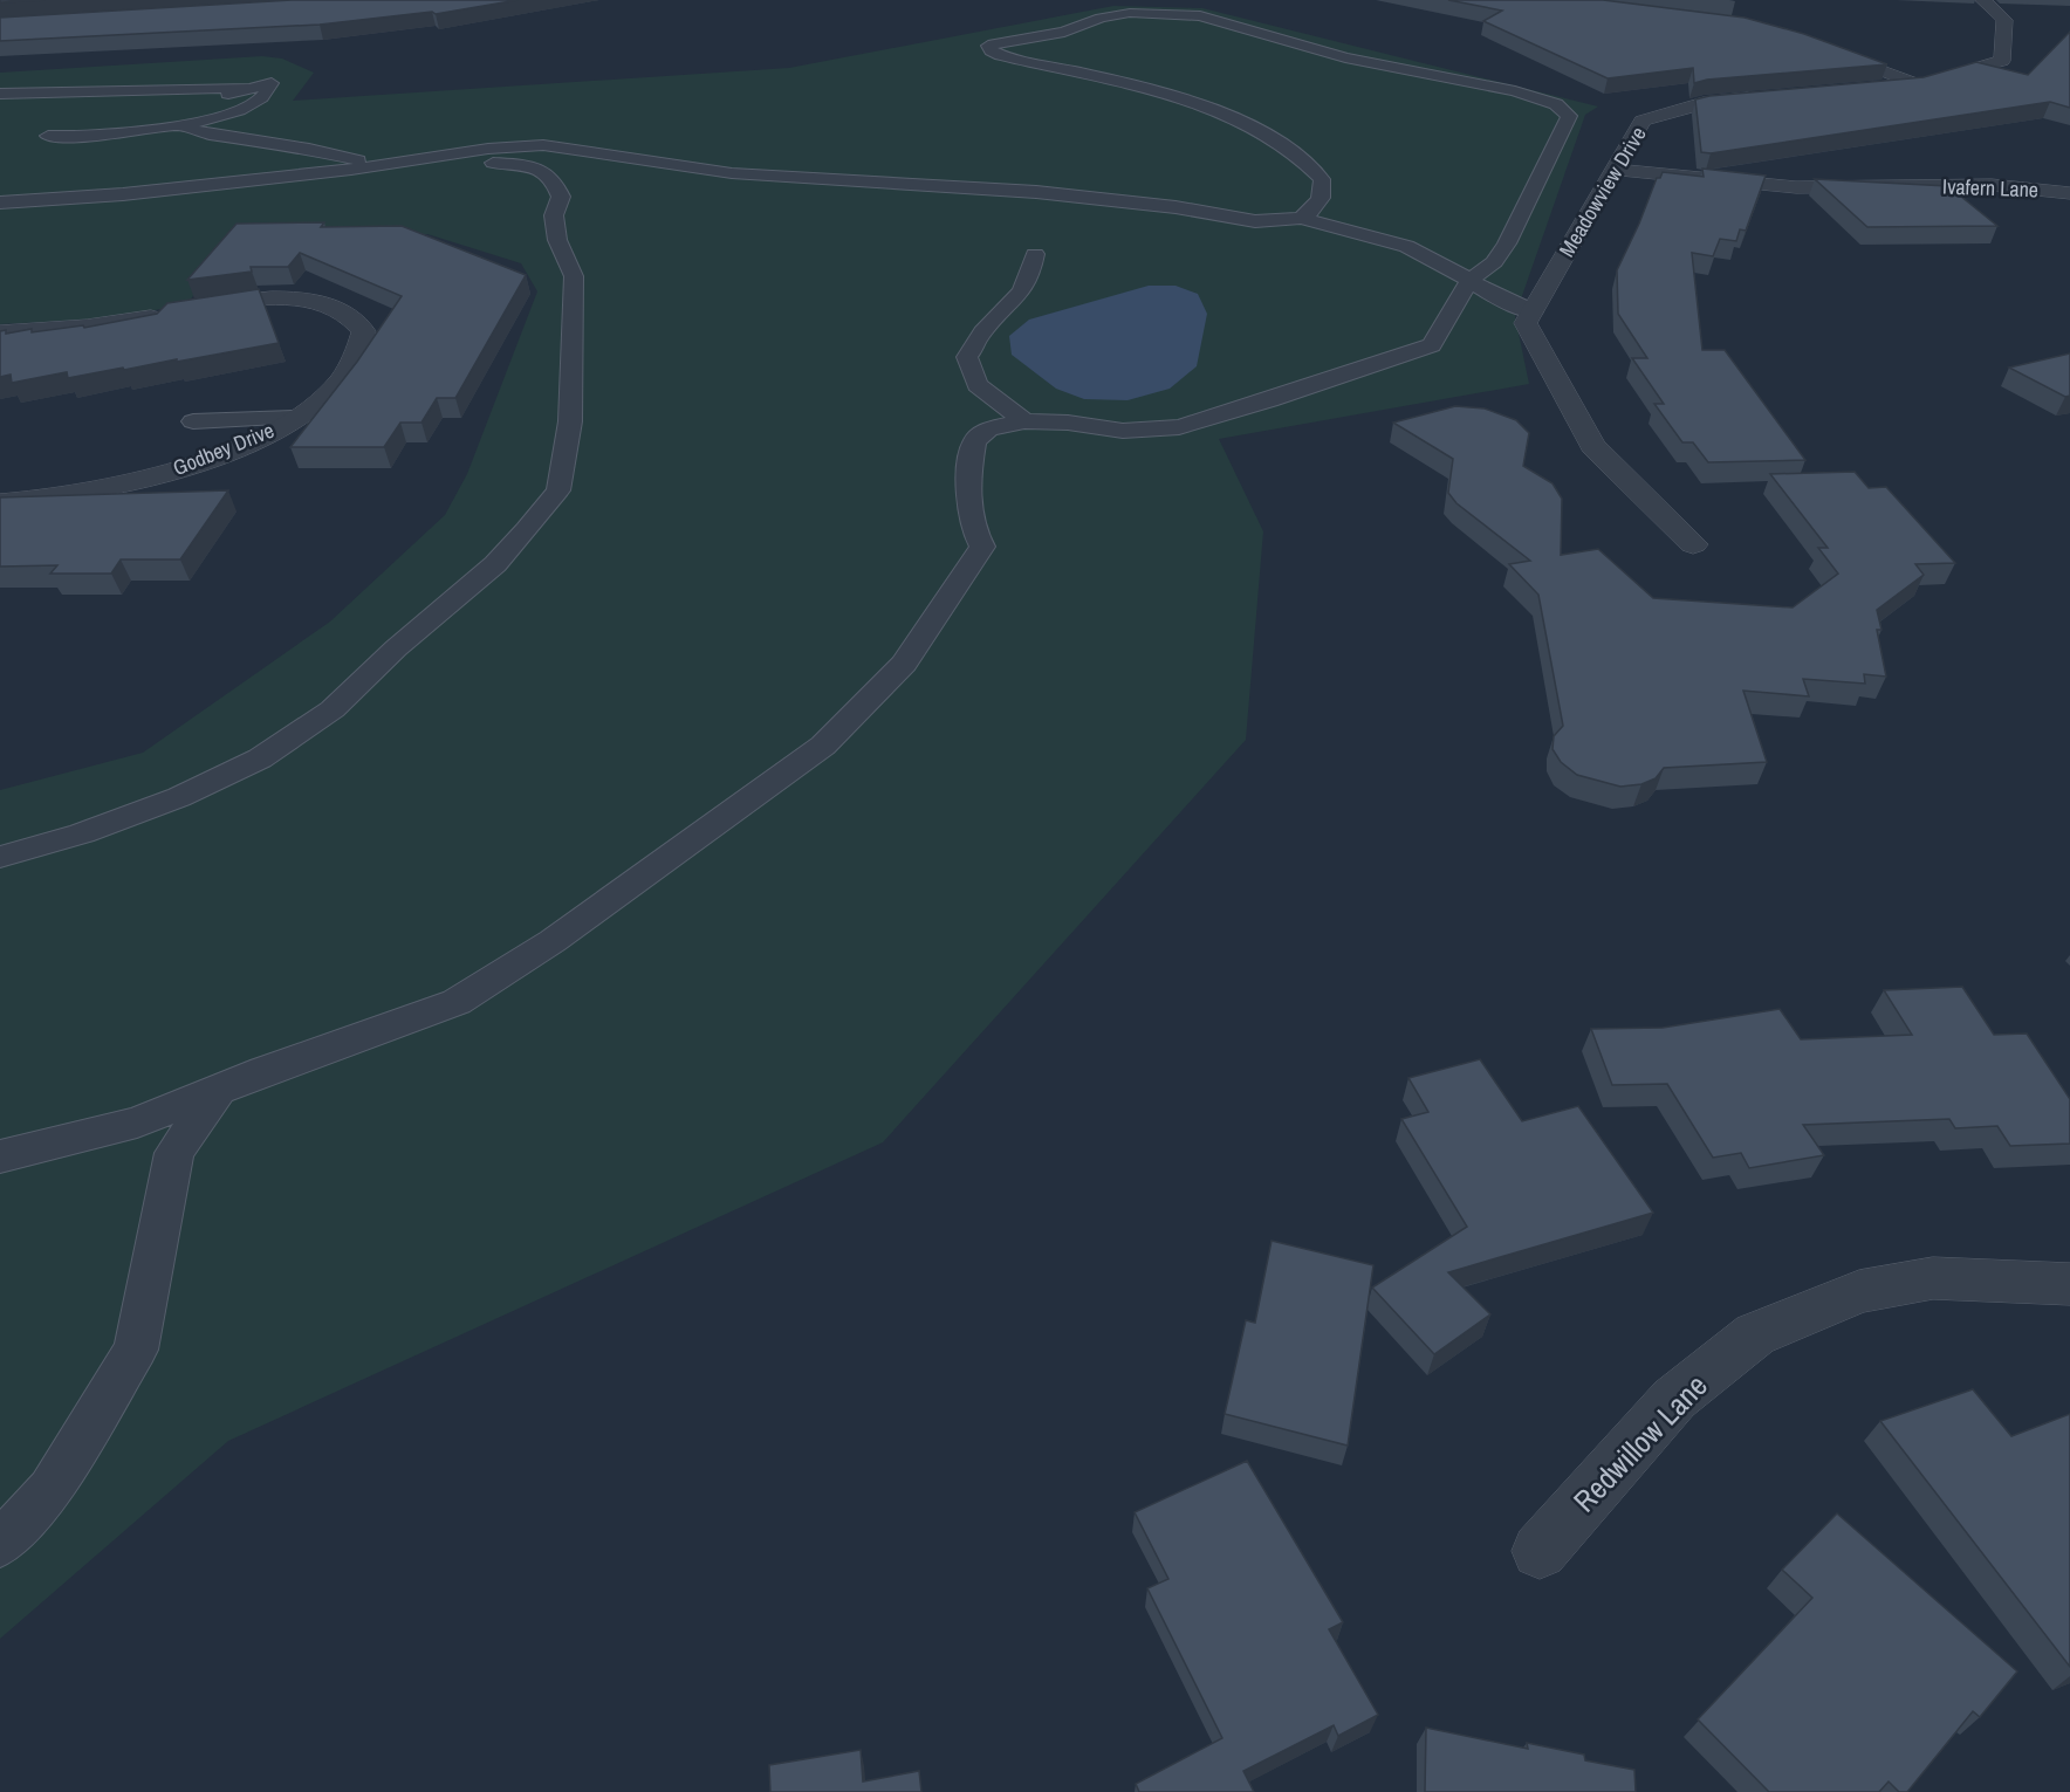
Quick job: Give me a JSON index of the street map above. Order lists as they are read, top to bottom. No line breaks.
{"streets":{"street":["Ivafern Lane","Meadowview Drive","Godbey Drive","Redwillow Lane"]},"crossings":[["Ivafern Lane","Meadowview Drive"]]}
